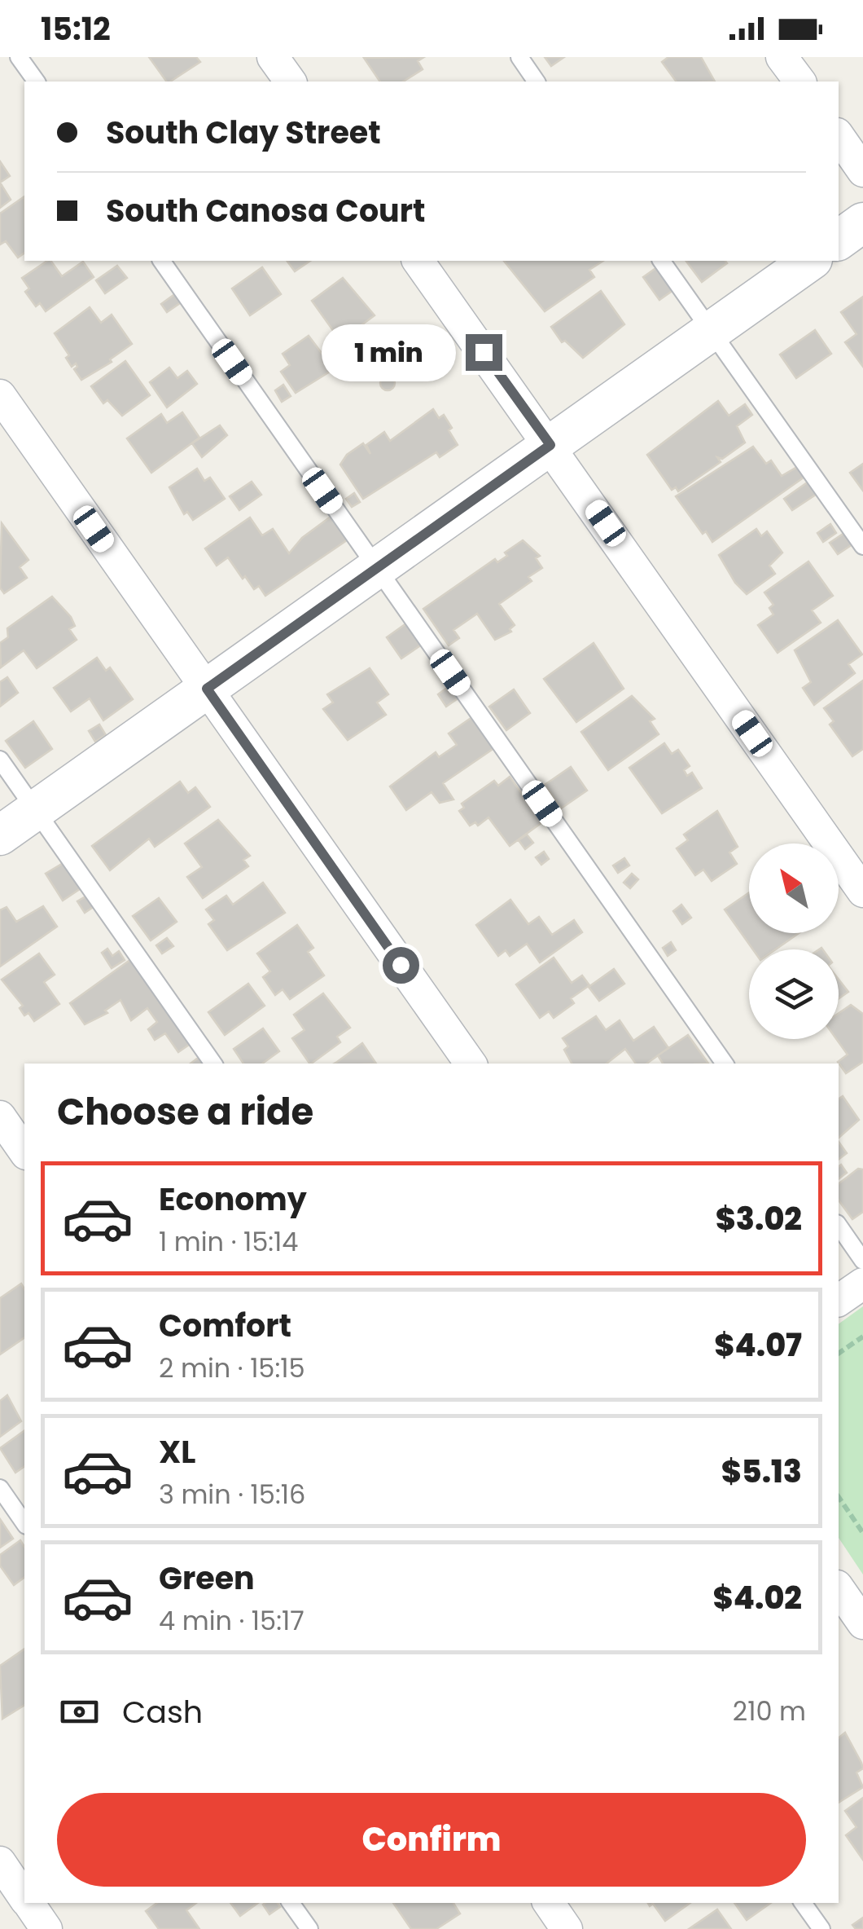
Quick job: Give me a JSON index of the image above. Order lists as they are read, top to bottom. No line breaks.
{"north":"top left","page":{"status":"15:12","banner":["South Clay Street","South Canosa Court"],"bubble":"1 min","heading":"Choose a ride","list":[{"name":"Economy","note":"1 min · 15:14","value":"$3.02"},{"name":"Comfort","note":"2 min · 15:15","value":"$4.07"},{"name":"XL","note":"3 min · 15:16","value":"$5.13"},{"name":"Green","note":"4 min · 15:17","value":"$4.02"}],"pay":["Cash","210 m"],"buttons":"Confirm"}}
